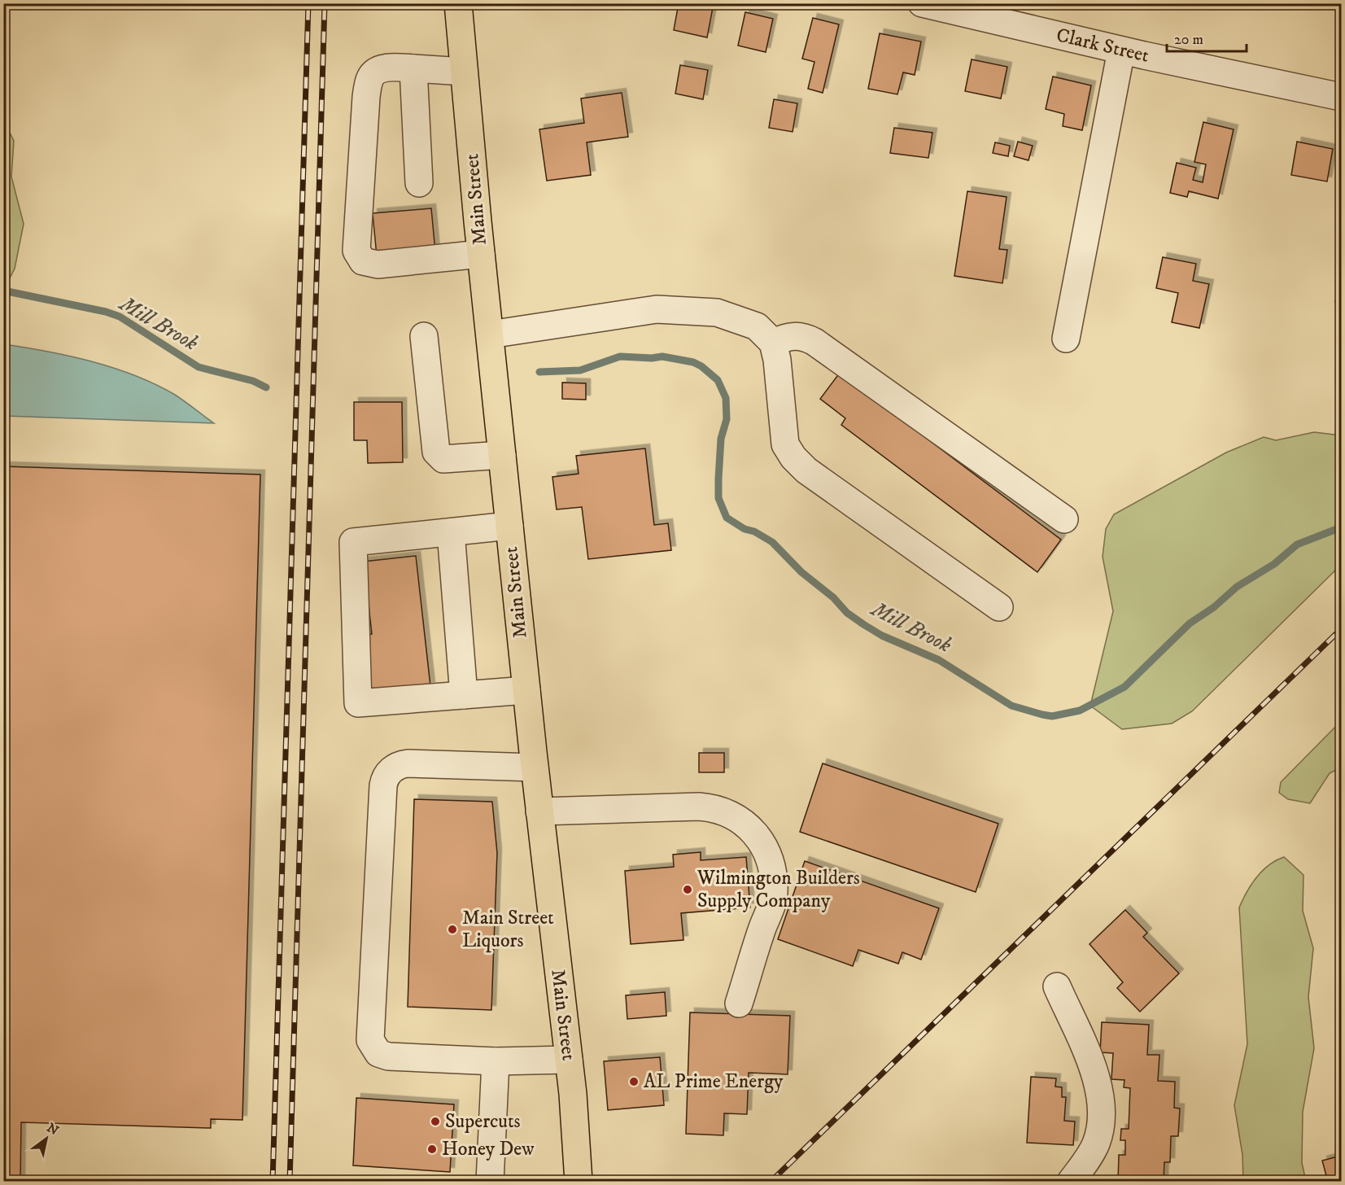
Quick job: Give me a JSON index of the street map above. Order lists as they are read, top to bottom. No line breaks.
{"streets":{"main road":["Main Street"],"street":["Clark Street"]},"water":["Mill Brook"],"places":["Wilmington Builders Supply Company","Main Street Liquors","AL Prime Energy","Supercuts","Honey Dew"],"scale_bar":"20 m","north":"top right"}
